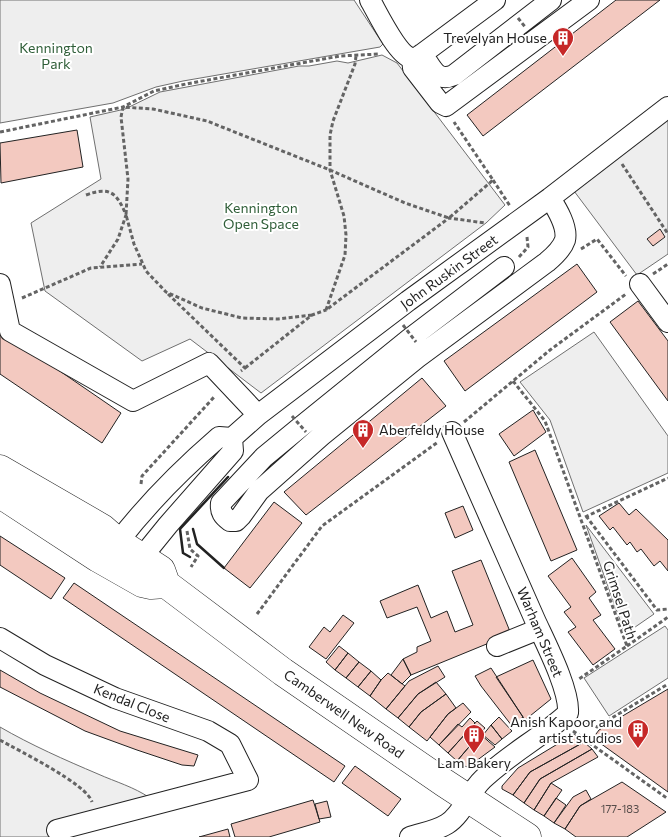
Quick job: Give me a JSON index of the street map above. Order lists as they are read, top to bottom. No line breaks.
{"streets":{"highway":["Camberwell New Road"],"street":["John Ruskin Street","Warham Street","Kendal Close"],"path":["Grimsel Path"]},"crossings":[["John Ruskin Street","Camberwell New Road"],["Grimsel Path","Warham Street"]],"parks":["Kennington Park","Kennington Open Space"],"places":{"building":["Trevelyan House","Aberfeldy House","Anish Kapoor and artist studios","Lam Bakery"]},"house_numbers":["177-183"]}
